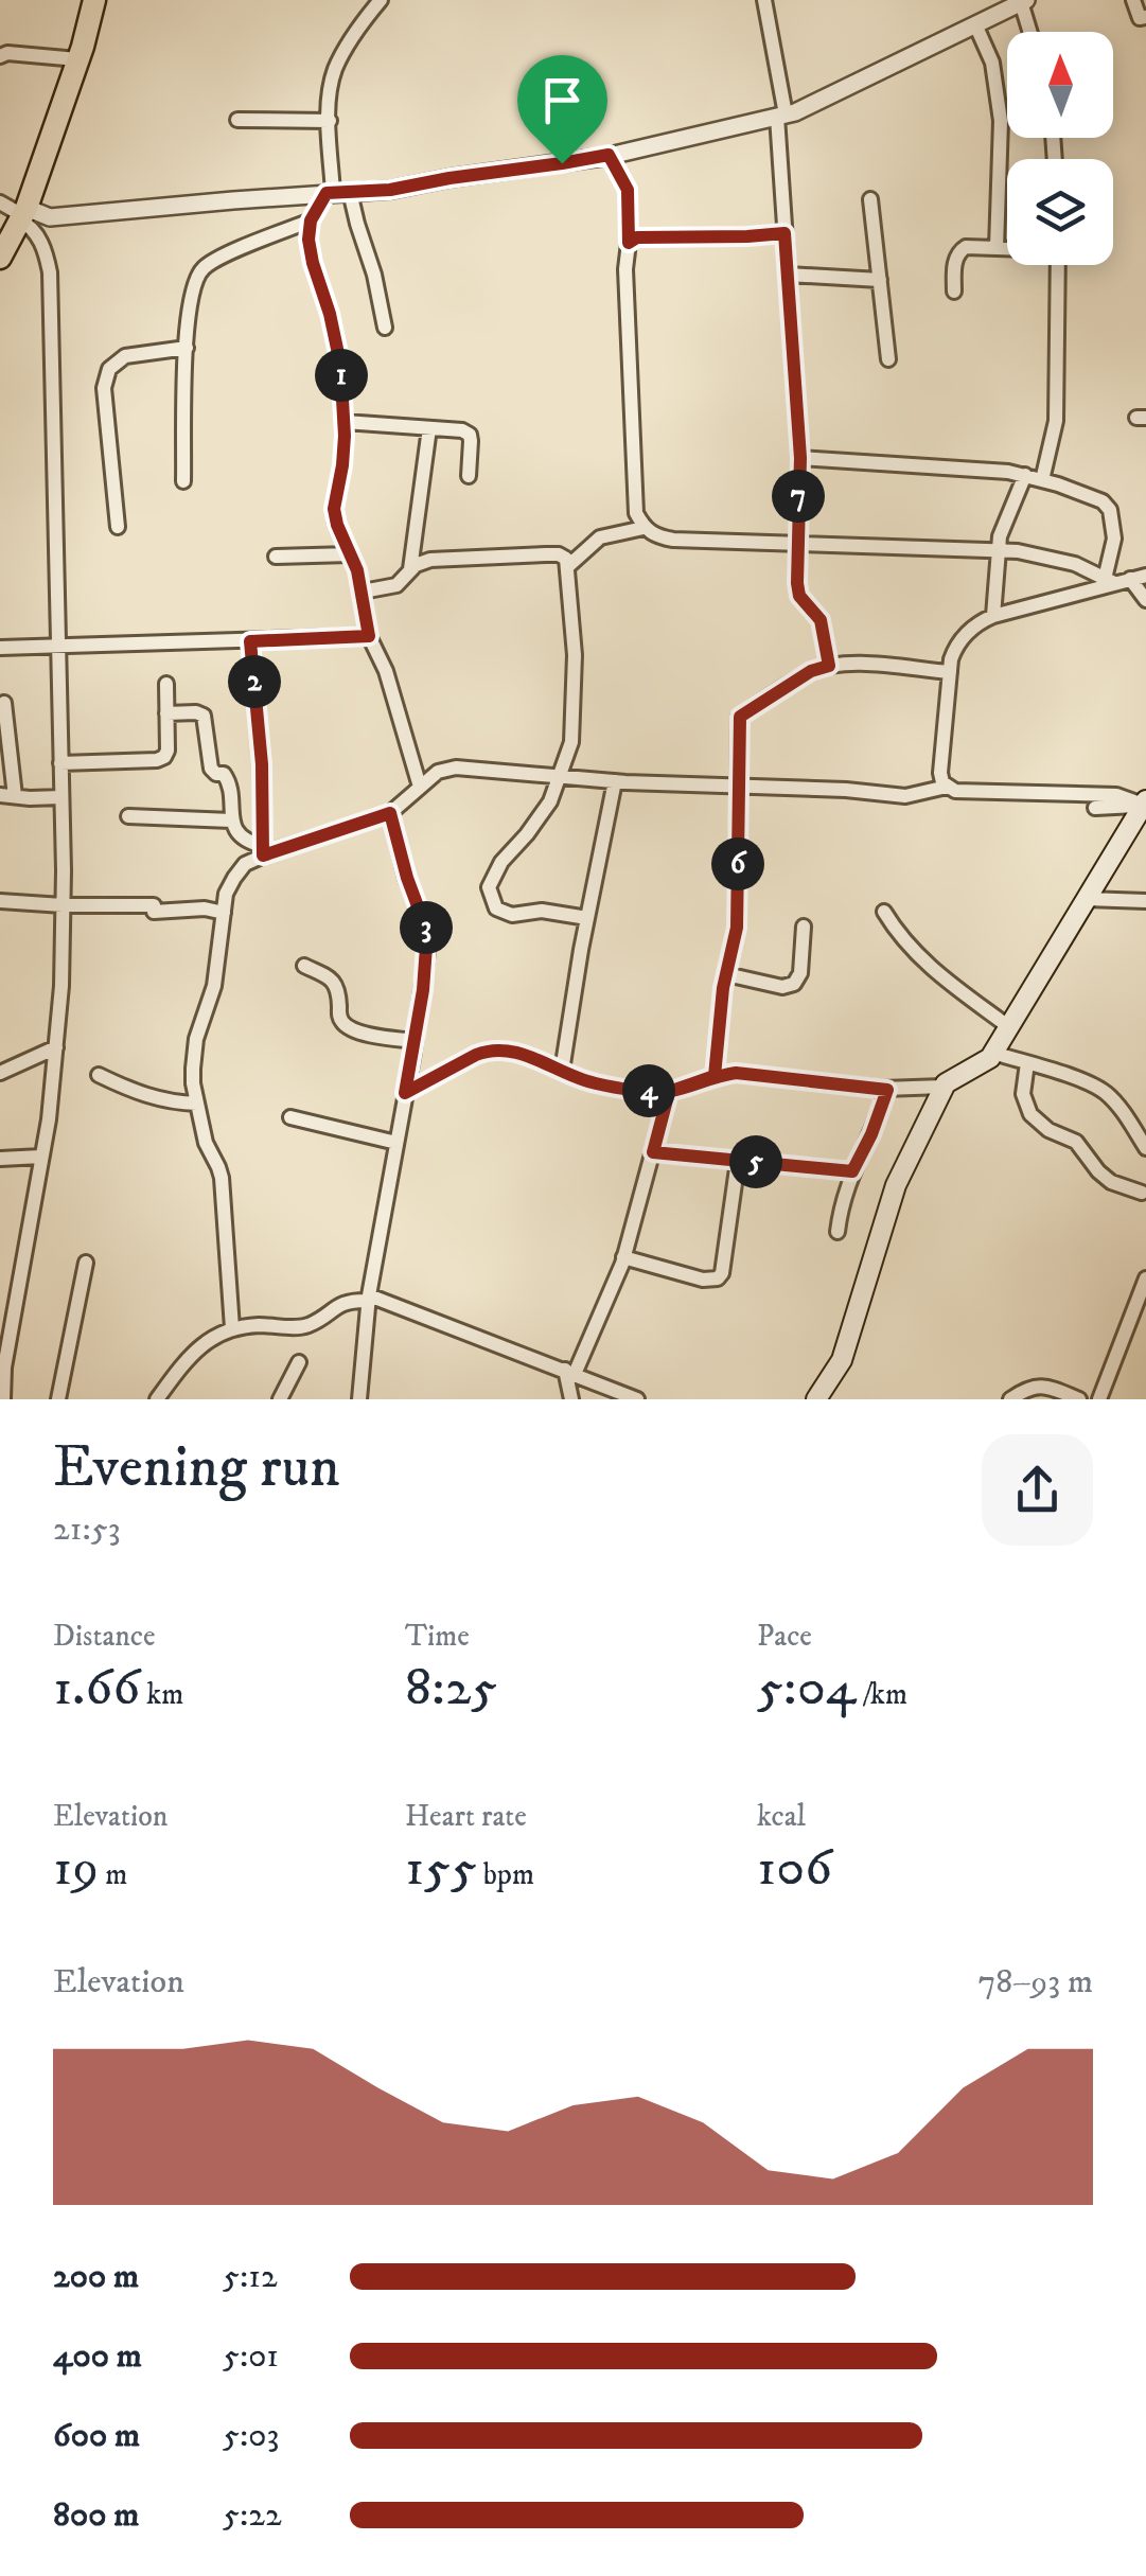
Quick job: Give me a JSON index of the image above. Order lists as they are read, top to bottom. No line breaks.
{"north":"top","page":{"pins":["1","7","2","6","3","4","5"],"heading":["Evening run","21:53"],"stats":[["Distance","1.66 km"],["Time","8:25"],["Pace","5:04 /km"],["Elevation","19 m"],["Heart rate","155 bpm"],["kcal","106"]],"chart":["Elevation","78–93 m"],"list":[{"name":"200 m","note":"5:12"},{"name":"400 m","note":"5:01"},{"name":"600 m","note":"5:03"},{"name":"800 m","note":"5:22"}]}}
